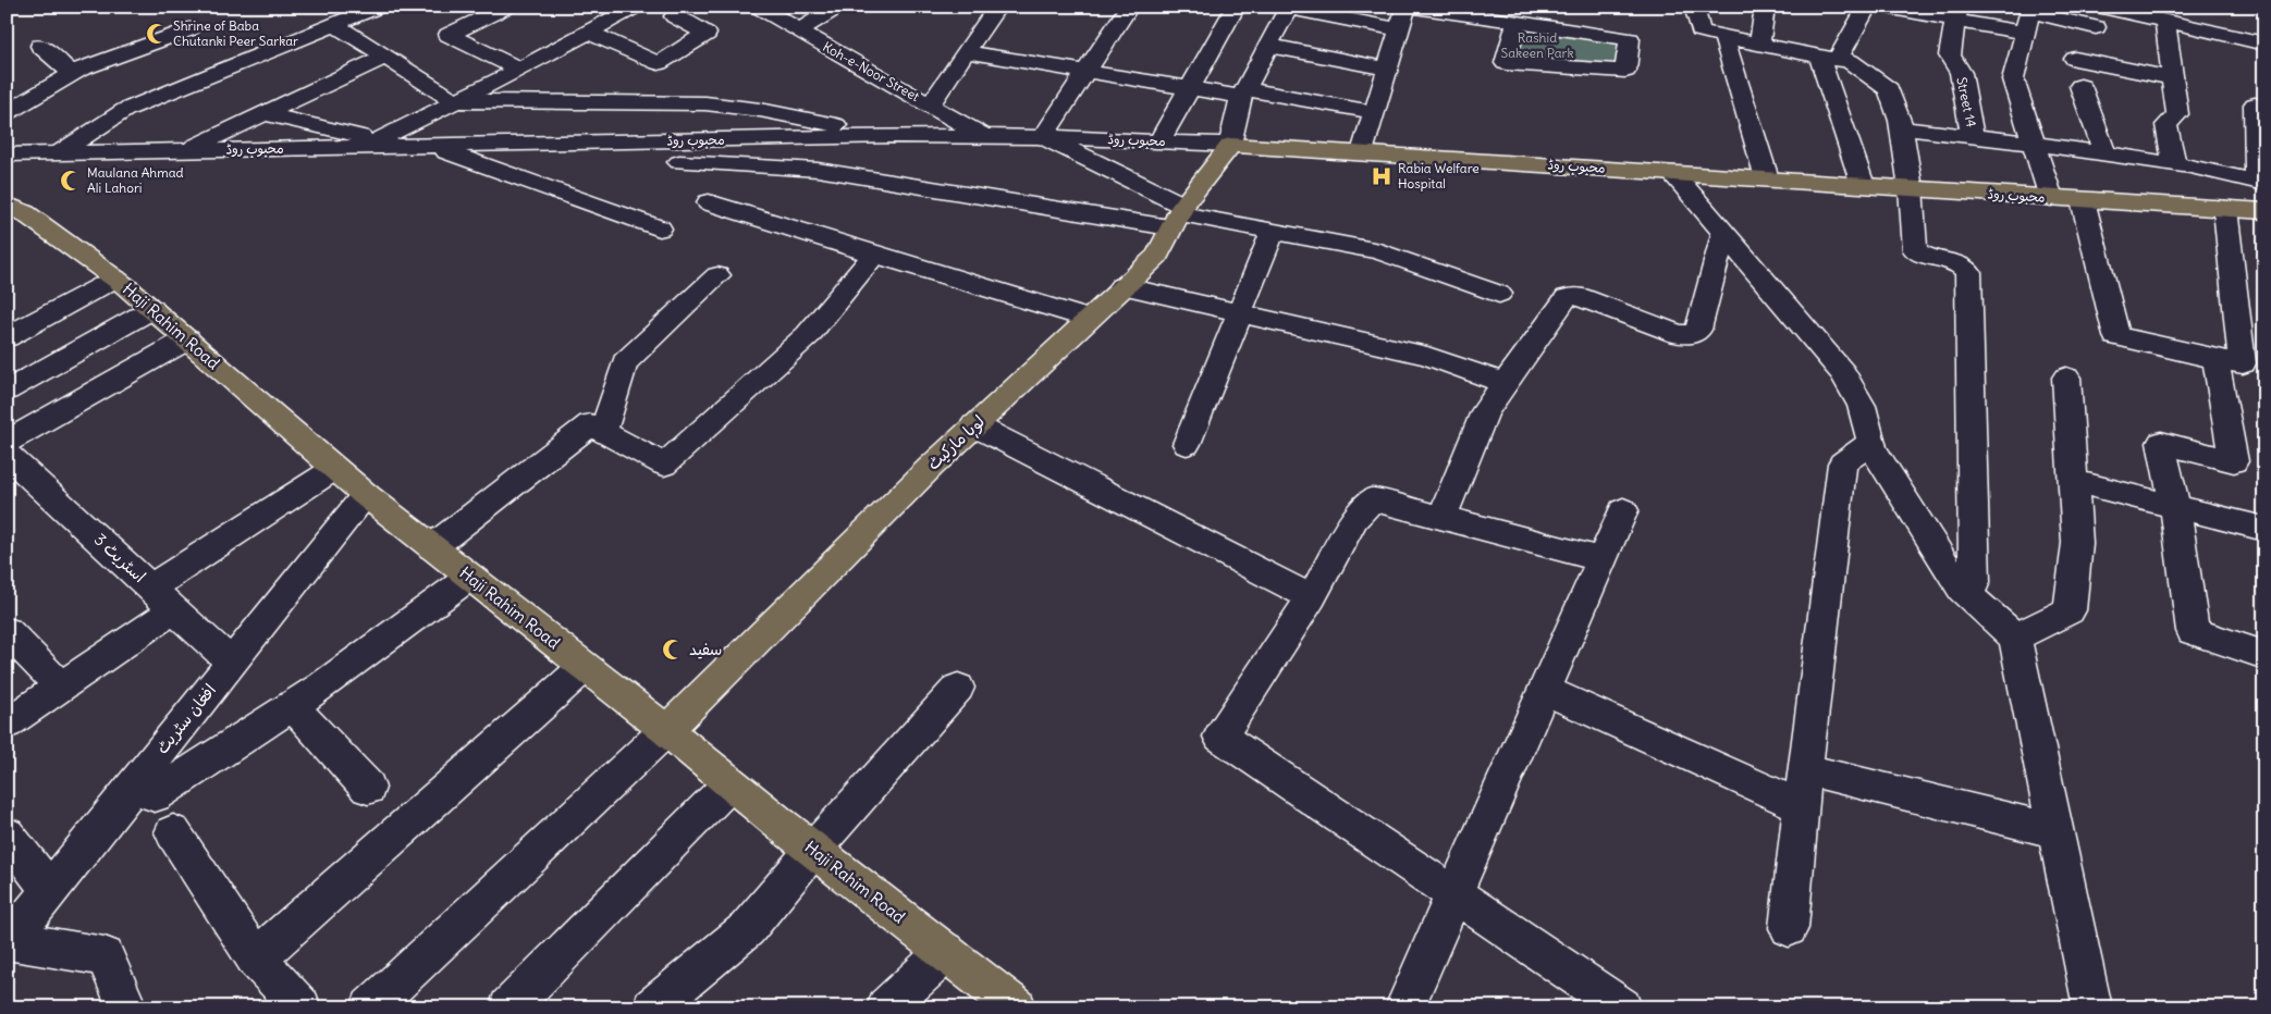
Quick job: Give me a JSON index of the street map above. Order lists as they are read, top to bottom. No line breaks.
{"streets":{"main road":["محبوب روڈ","Haji Rahim Road","لوہا مارکیٹ"],"street":["Koh-e-Noor Street","Street 14","اسٹریٹ 3","افغان سٹریٹ"]},"crossings":[["Koh-e-Noor Street","محبوب روڈ"],["محبوب روڈ","لوہا مارکیٹ"],["Haji Rahim Road","لوہا مارکیٹ"],["Haji Rahim Road","افغان سٹریٹ"],["اسٹریٹ 3","افغان سٹریٹ"]],"parks":["Rashid Sakeen Park"],"places":{"mosque":["Shrine of Baba Chutanki Peer Sarkar","Maulana Ahmad Ali Lahori","سفید"],"hospital":["Rabia Welfare Hospital"]}}
